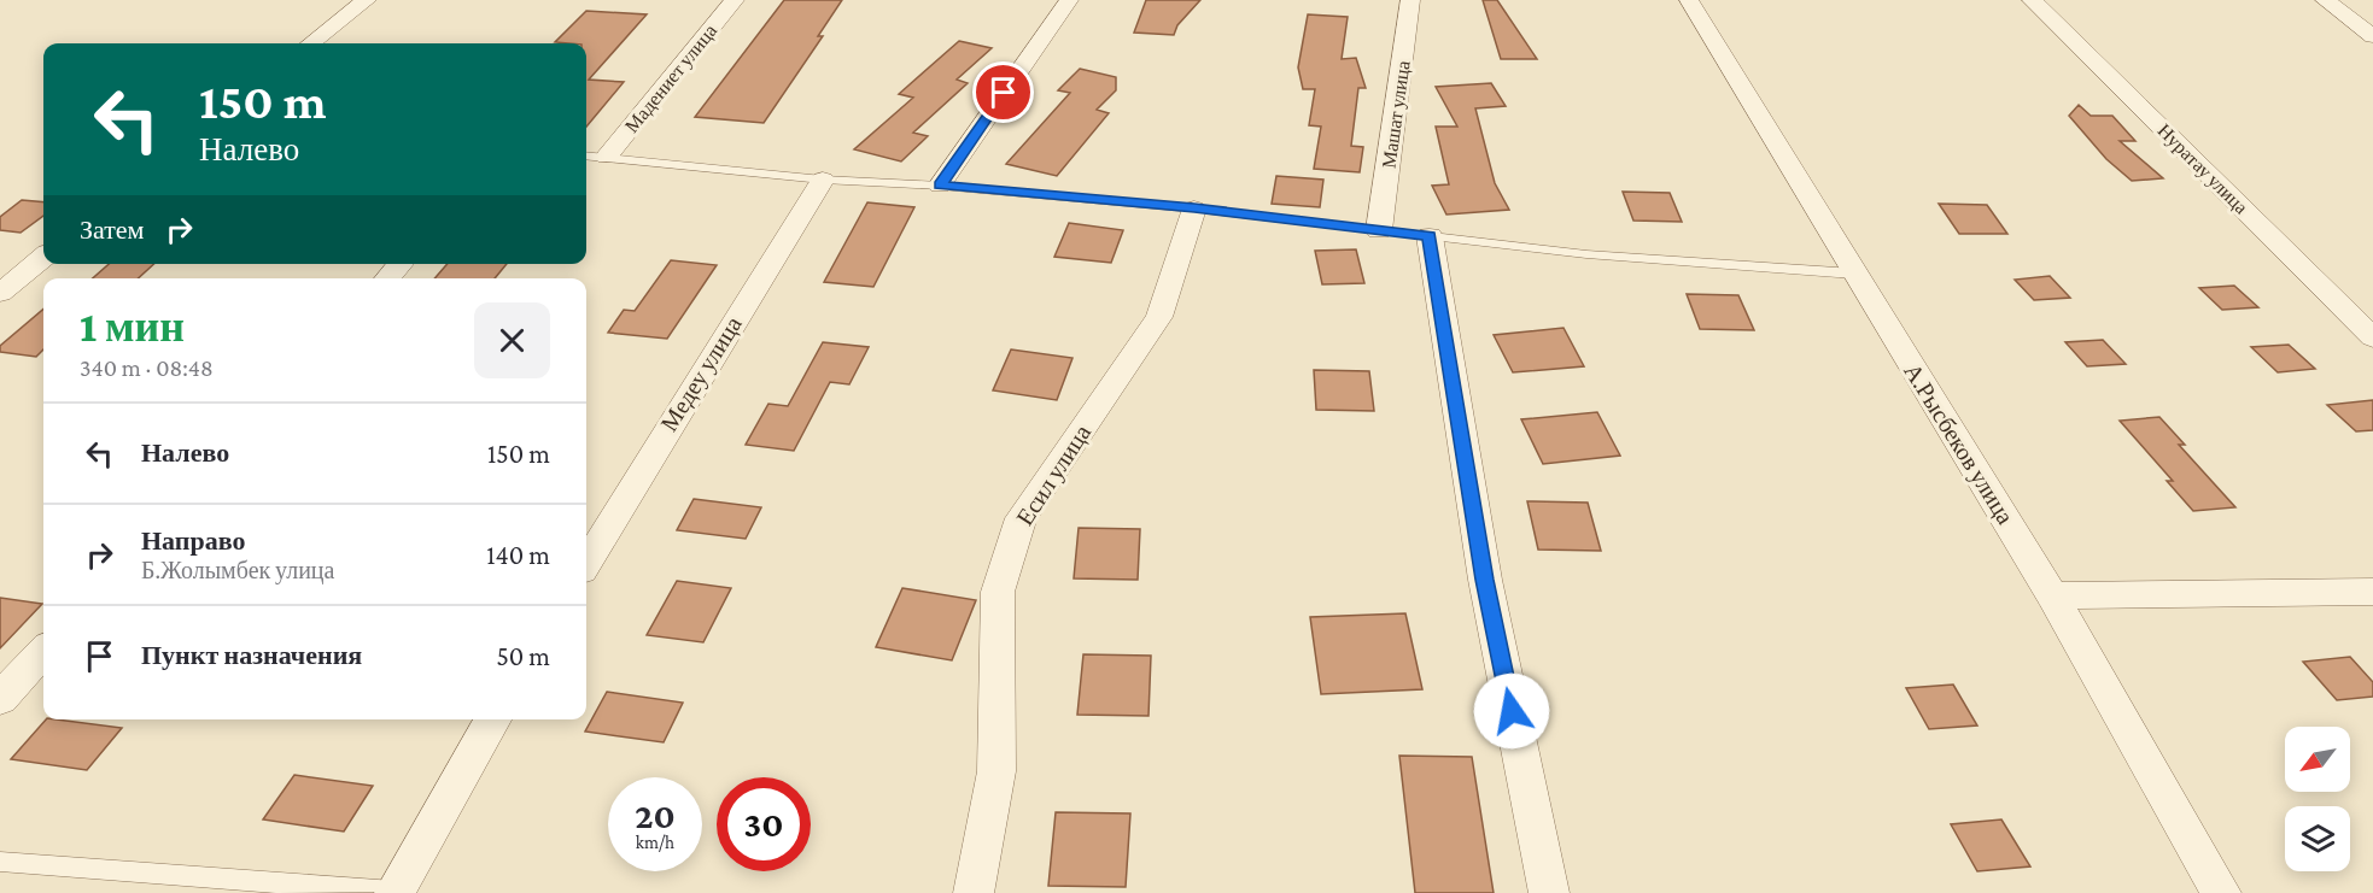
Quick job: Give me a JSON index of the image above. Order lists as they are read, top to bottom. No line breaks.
{"streets":{"street":["Мадениет улица","Машат улица","Нуратау улица","Медеу улица","А.Рысбеков улица","Есил улица"]},"north":"bottom left","page":{"turn":["150 m","Налево"],"then":"Затем","heading":["1 мин","340 m · 08:48"],"list":[{"name":"Налево","value":"150 m"},{"name":"Направо","note":"Б.Жолымбек улица","value":"140 m"},{"name":"Пункт назначения","value":"50 m"}],"speed":"20 km/h","limit":"30"}}
